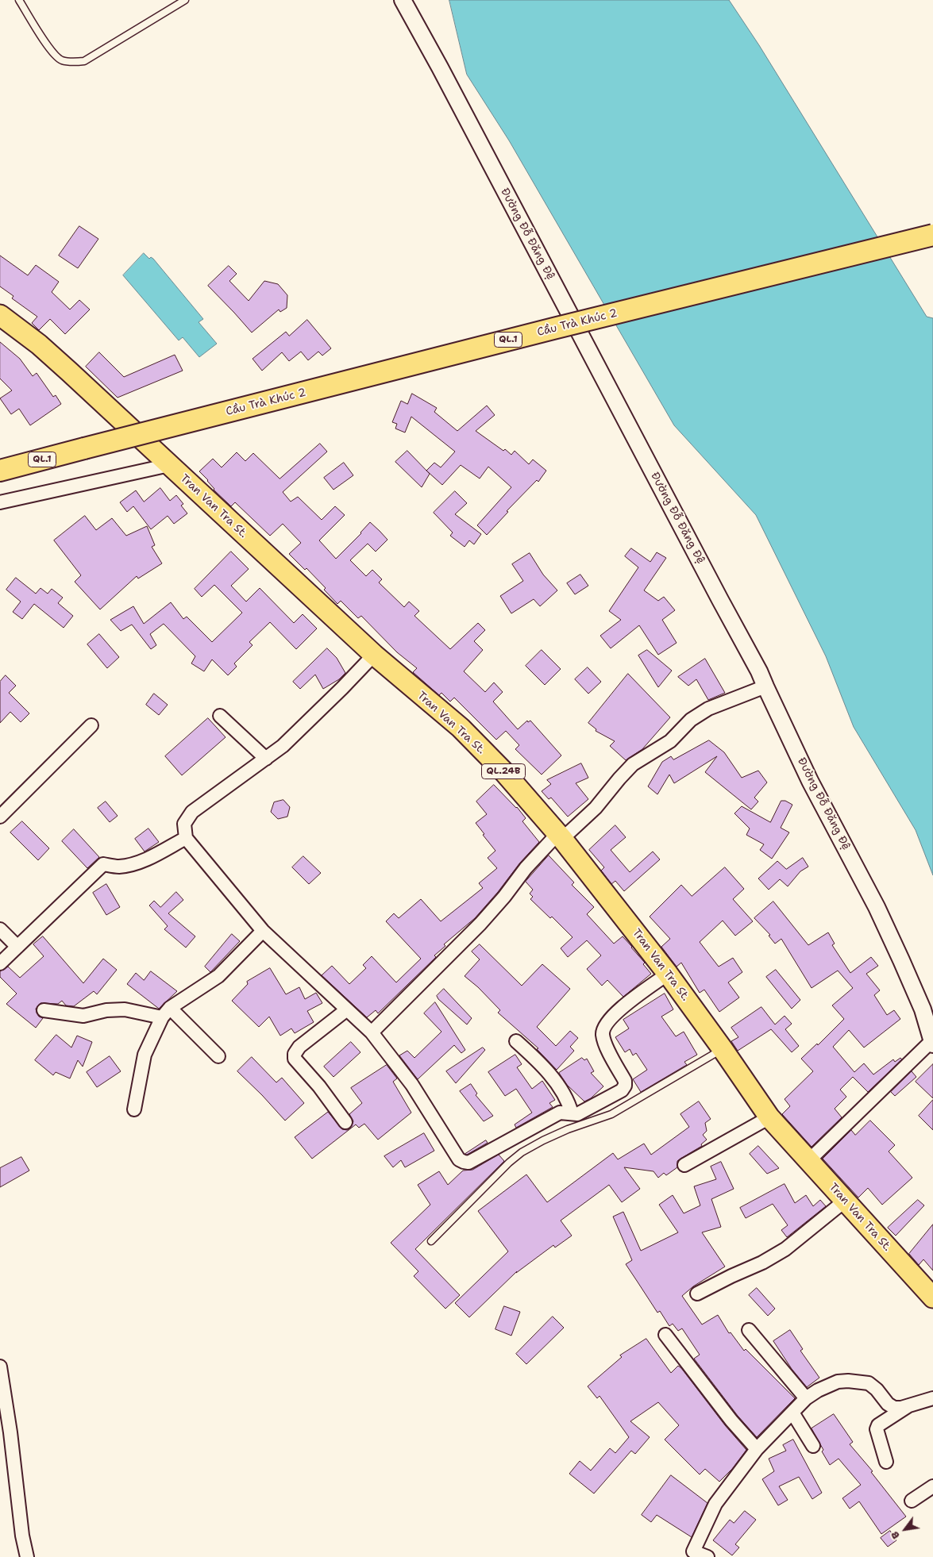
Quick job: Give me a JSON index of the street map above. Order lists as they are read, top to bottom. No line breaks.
{"streets":{"highway":["Cầu Trà Khúc 2","QL.1"],"main road":["Tran Van Tra St.","QL.24B"],"street":["Đường Đỗ Đăng Đệ"]},"north":"bottom left"}
